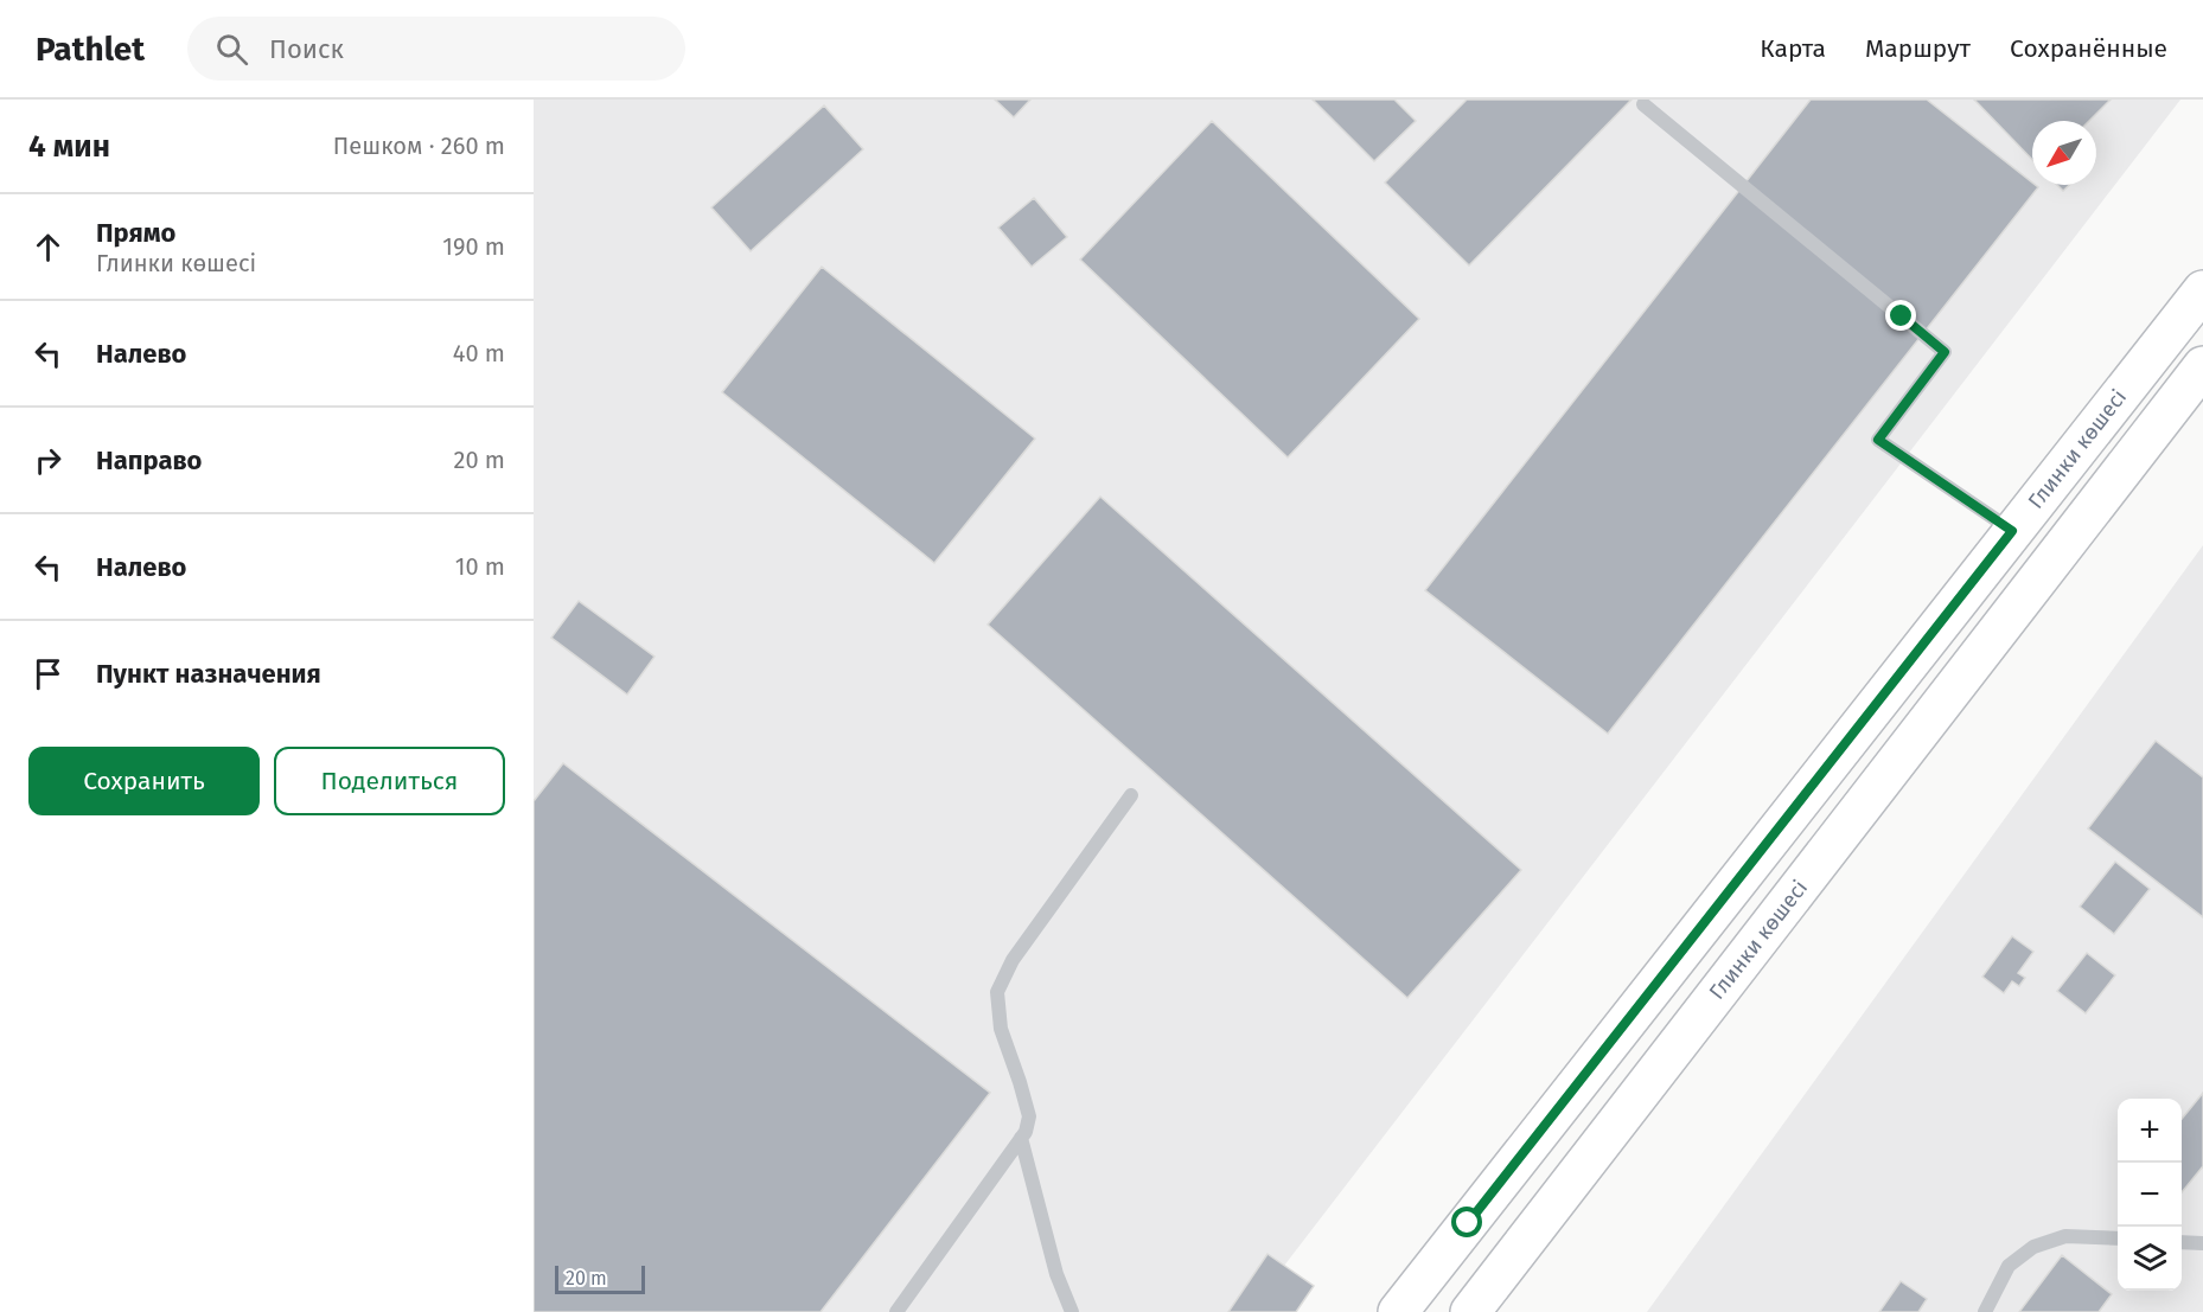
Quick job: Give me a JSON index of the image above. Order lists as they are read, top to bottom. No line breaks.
{"streets":{"main road":["Глинки көшесі"]},"scale_bar":"20 m","north":"bottom left","page":{"header":"Pathlet","search":"Поиск","nav":["Карта","Маршрут","Сохранённые"],"heading":["4 мин","Пешком · 260 m"],"list":[["Прямо","Глинки көшесі","190 m"],["Налево","40 m"],["Направо","20 m"],["Налево","10 m"],"Пункт назначения"],"buttons":["Сохранить","Поделиться"],"map_buttons":["+","−"],"scale":"20 m"}}
